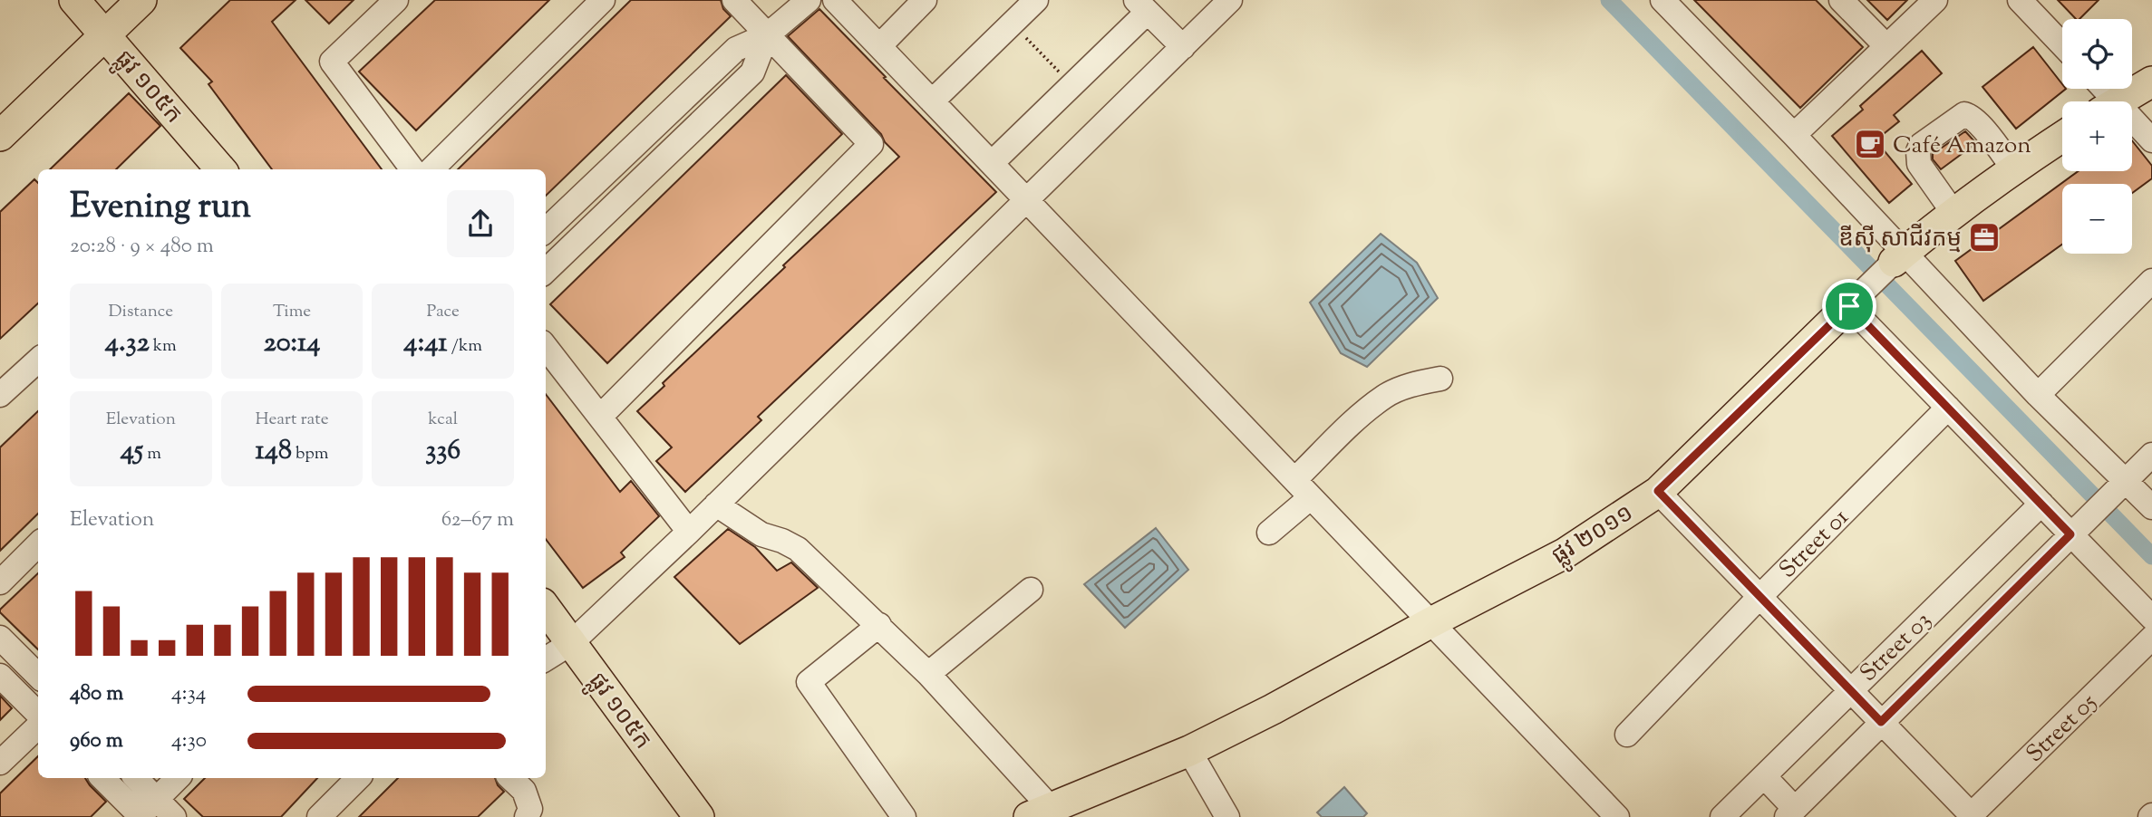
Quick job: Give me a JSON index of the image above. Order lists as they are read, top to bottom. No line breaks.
{"streets":{"main road":["ផ្លូវ ១០៥ក","ផ្លូវ ២០១១"],"street":["Street 01","Street 03","Street 05"]},"places":{"cafe":["Café Amazon"],"office":["ឌីស៊ី សាជីវកម្ម"]},"page":{"map_buttons":["+","−"],"heading":["Evening run","20:28 · 9 × 480 m"],"stats":[["Distance","4.32 km"],["Time","20:14"],["Pace","4:41 /km"],["Elevation","45 m"],["Heart rate","148 bpm"],["kcal","336"]],"chart":["Elevation","62–67 m"],"list":[{"name":"480 m","note":"4:34"},{"name":"960 m","note":"4:30"}]}}
